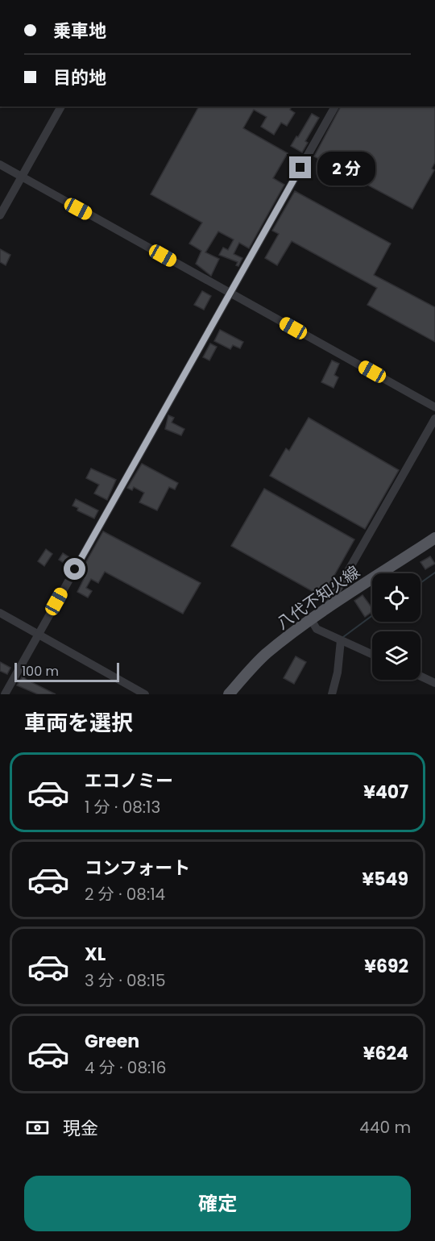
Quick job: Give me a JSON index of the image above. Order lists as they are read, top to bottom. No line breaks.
{"streets":{"main road":["八代不知火線"]},"scale_bar":"100 m","page":{"banner":["乗車地","目的地"],"bubble":"2 分","scale":"100 m","heading":"車両を選択","list":[{"name":"エコノミー","note":"1 分 · 08:13","value":"¥407"},{"name":"コンフォート","note":"2 分 · 08:14","value":"¥549"},{"name":"XL","note":"3 分 · 08:15","value":"¥692"},{"name":"Green","note":"4 分 · 08:16","value":"¥624"}],"pay":["現金","440 m"],"buttons":"確定"}}
